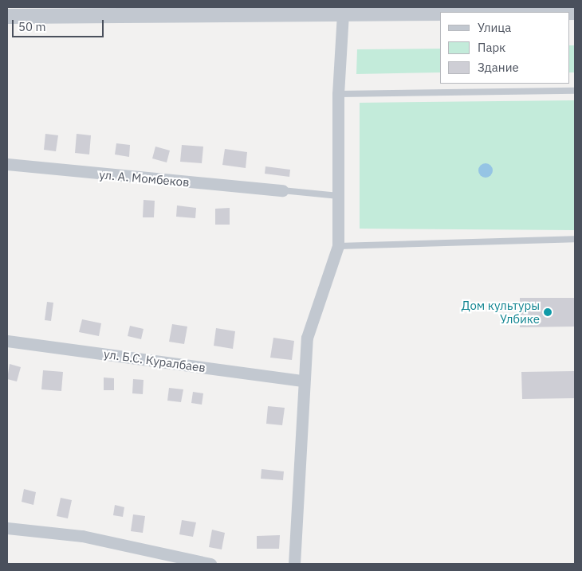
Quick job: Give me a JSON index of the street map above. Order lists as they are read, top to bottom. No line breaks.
{"streets":{"street":["ул. А. Момбеков","ул. Б.С. Куралбаев"]},"places":["Дом культуры Улбике"],"legend":["Улица","Парк","Здание"],"scale_bar":"50 m"}
